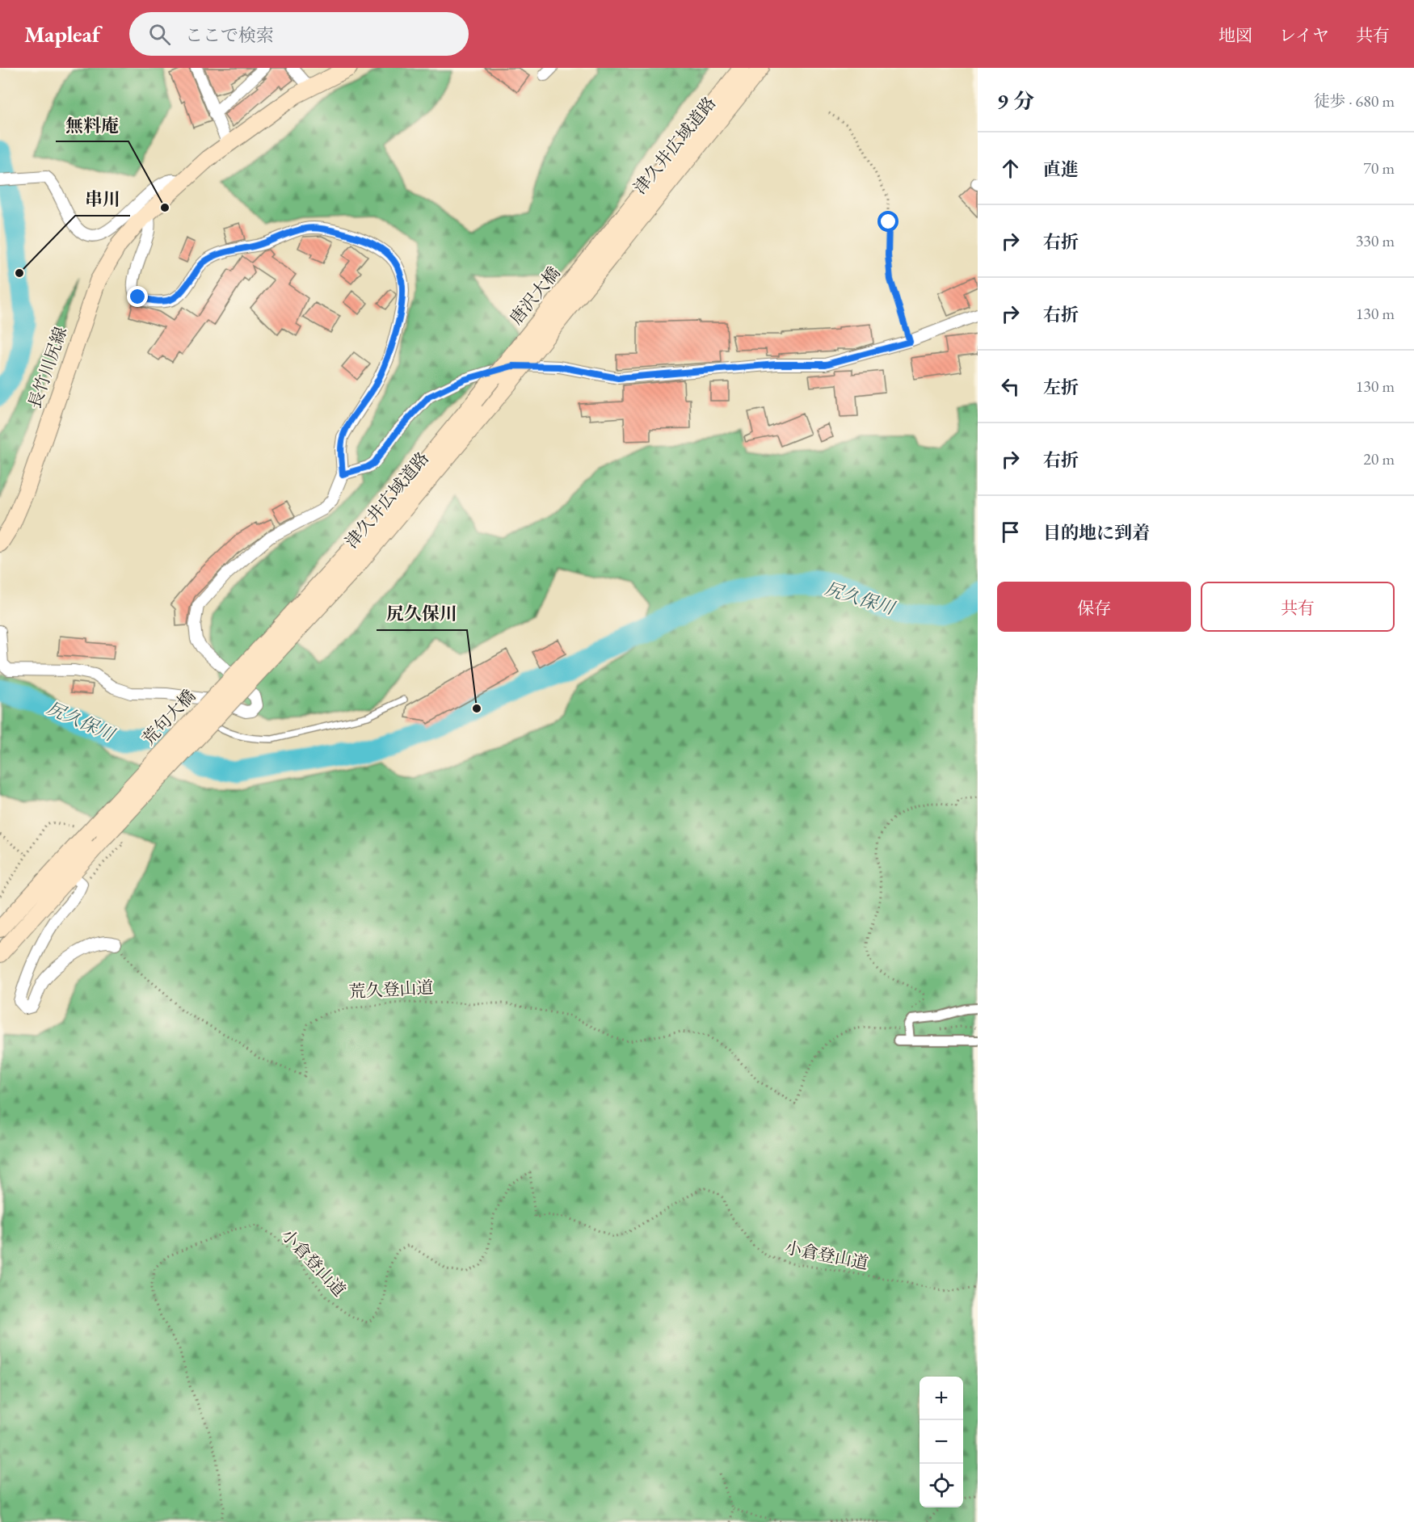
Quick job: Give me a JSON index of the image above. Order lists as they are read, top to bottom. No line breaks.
{"streets":{"main road":["津久井広域道路","唐沢大橋","長竹川尻線","荒句大橋"],"path":["荒久登山道","小倉登山道"]},"crossings":[["津久井広域道路","唐沢大橋"],["津久井広域道路","荒句大橋"]],"water":["尻久保川"],"places":["無料庵","串川","尻久保川"],"page":{"header":"Mapleaf","search":"ここで検索","nav":["地図","レイヤ","共有"],"heading":["9 分","徒歩 · 680 m"],"list":[["直進","70 m"],["右折","330 m"],["右折","130 m"],["左折","130 m"],["右折","20 m"],"目的地に到着"],"buttons":["保存","共有"],"map_buttons":["+","−"]}}
